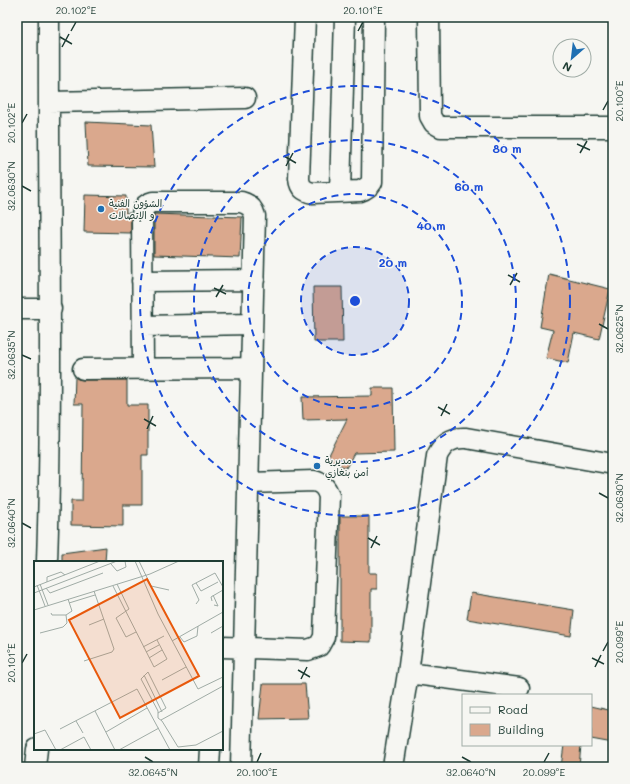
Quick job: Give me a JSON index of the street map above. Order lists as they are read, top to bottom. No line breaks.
{"places":["الشؤون الفنية و الإتصالات","مديرية أمن بنغازي"],"legend":["Road","Building"],"north":"bottom left","coordinates":["20.102°E","20.101°E","20.100°E","32.0630°N","32.0625°N","32.0635°N","32.0640°N","20.099°E","32.0645°N"],"rings":["80 m","60 m","40 m","20 m"]}
